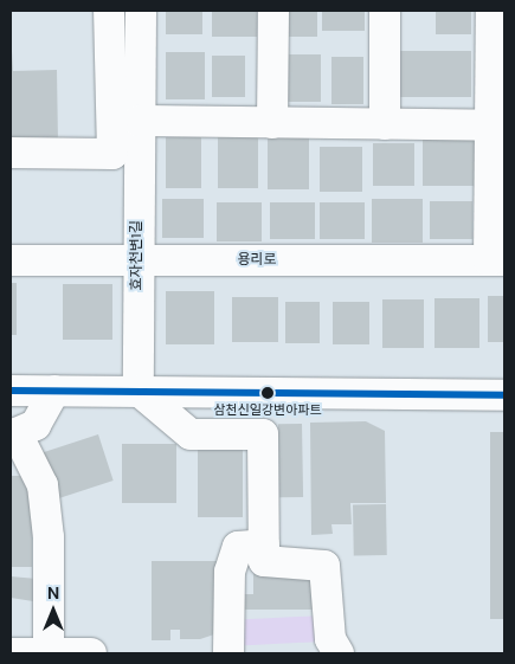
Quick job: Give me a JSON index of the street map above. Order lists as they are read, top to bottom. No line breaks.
{"streets":{"street":["효자천변1길","용리로"]},"crossings":[["효자천변1길","용리로"]],"places":["삼천신일강변아파트"],"north":"top"}
